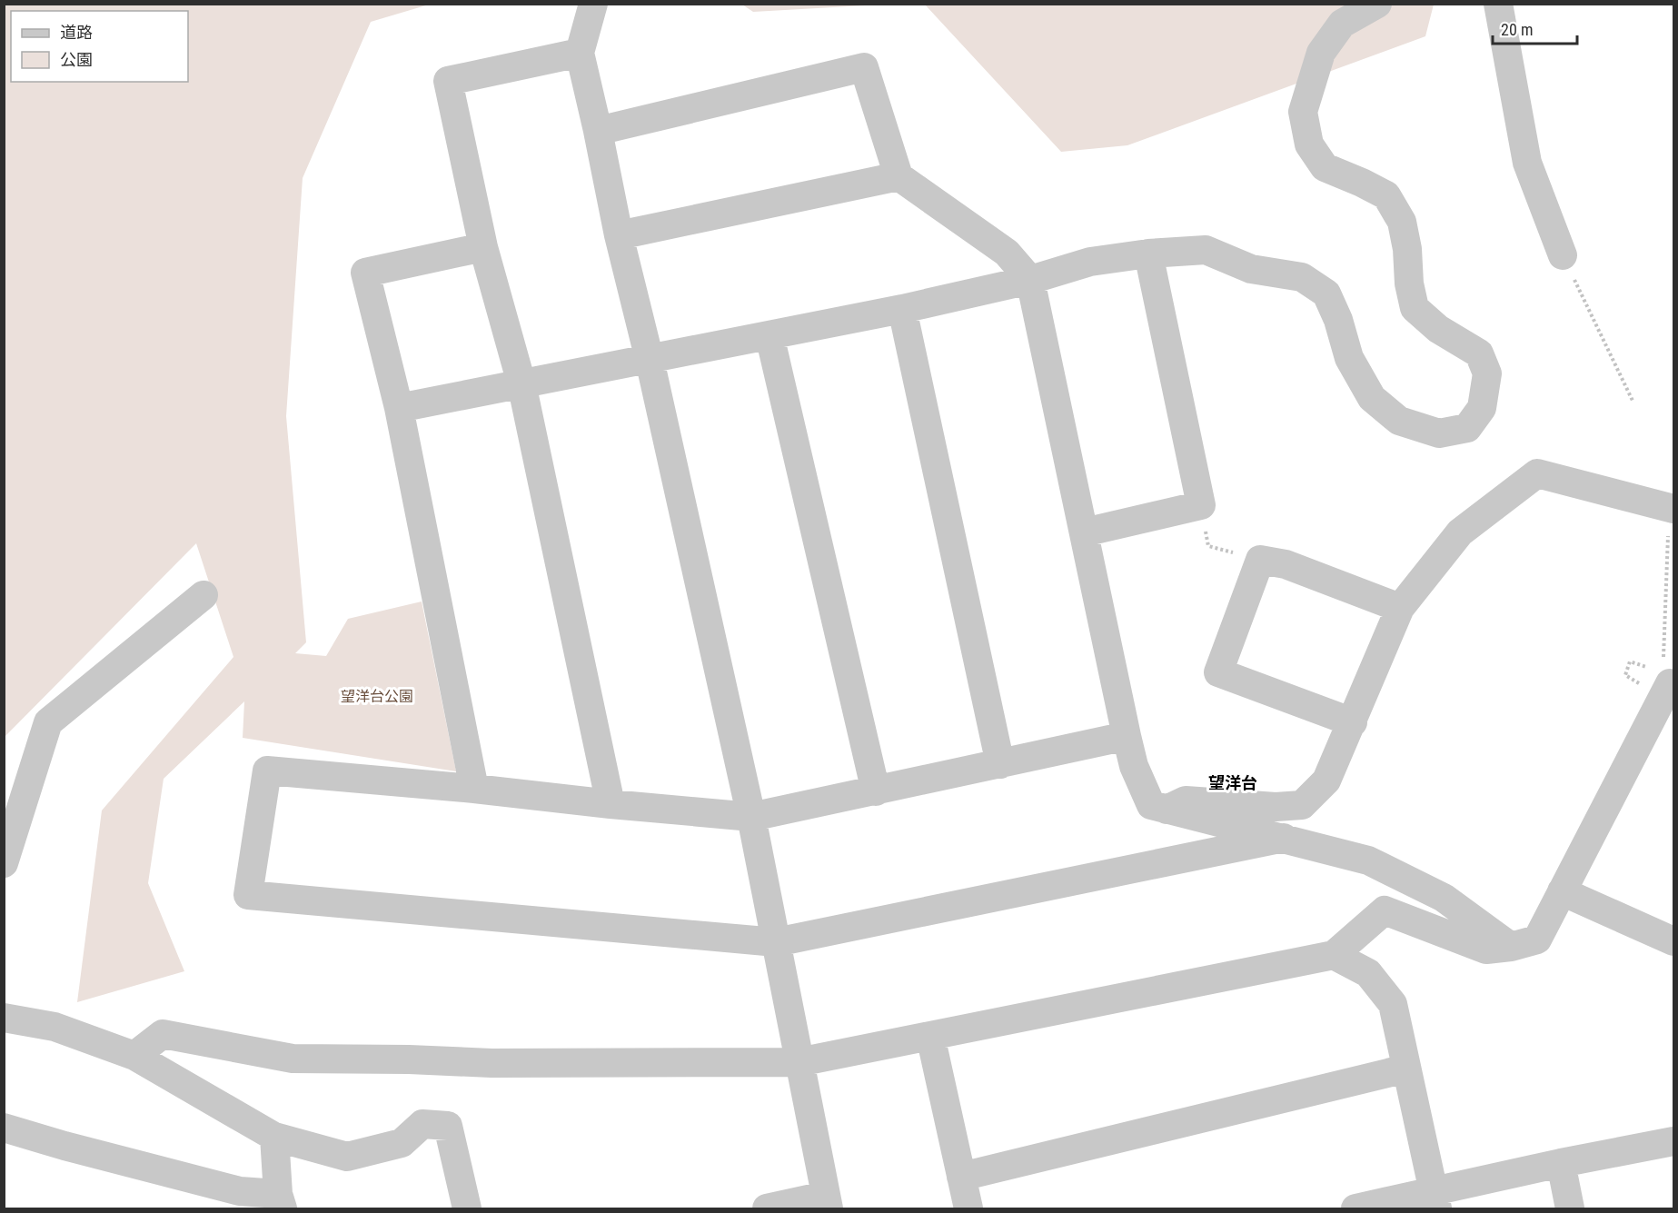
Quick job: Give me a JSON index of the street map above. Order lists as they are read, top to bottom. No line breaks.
{"districts":["望洋台"],"parks":["望洋台公園"],"legend":["道路","公園"],"scale_bar":"20 m"}
